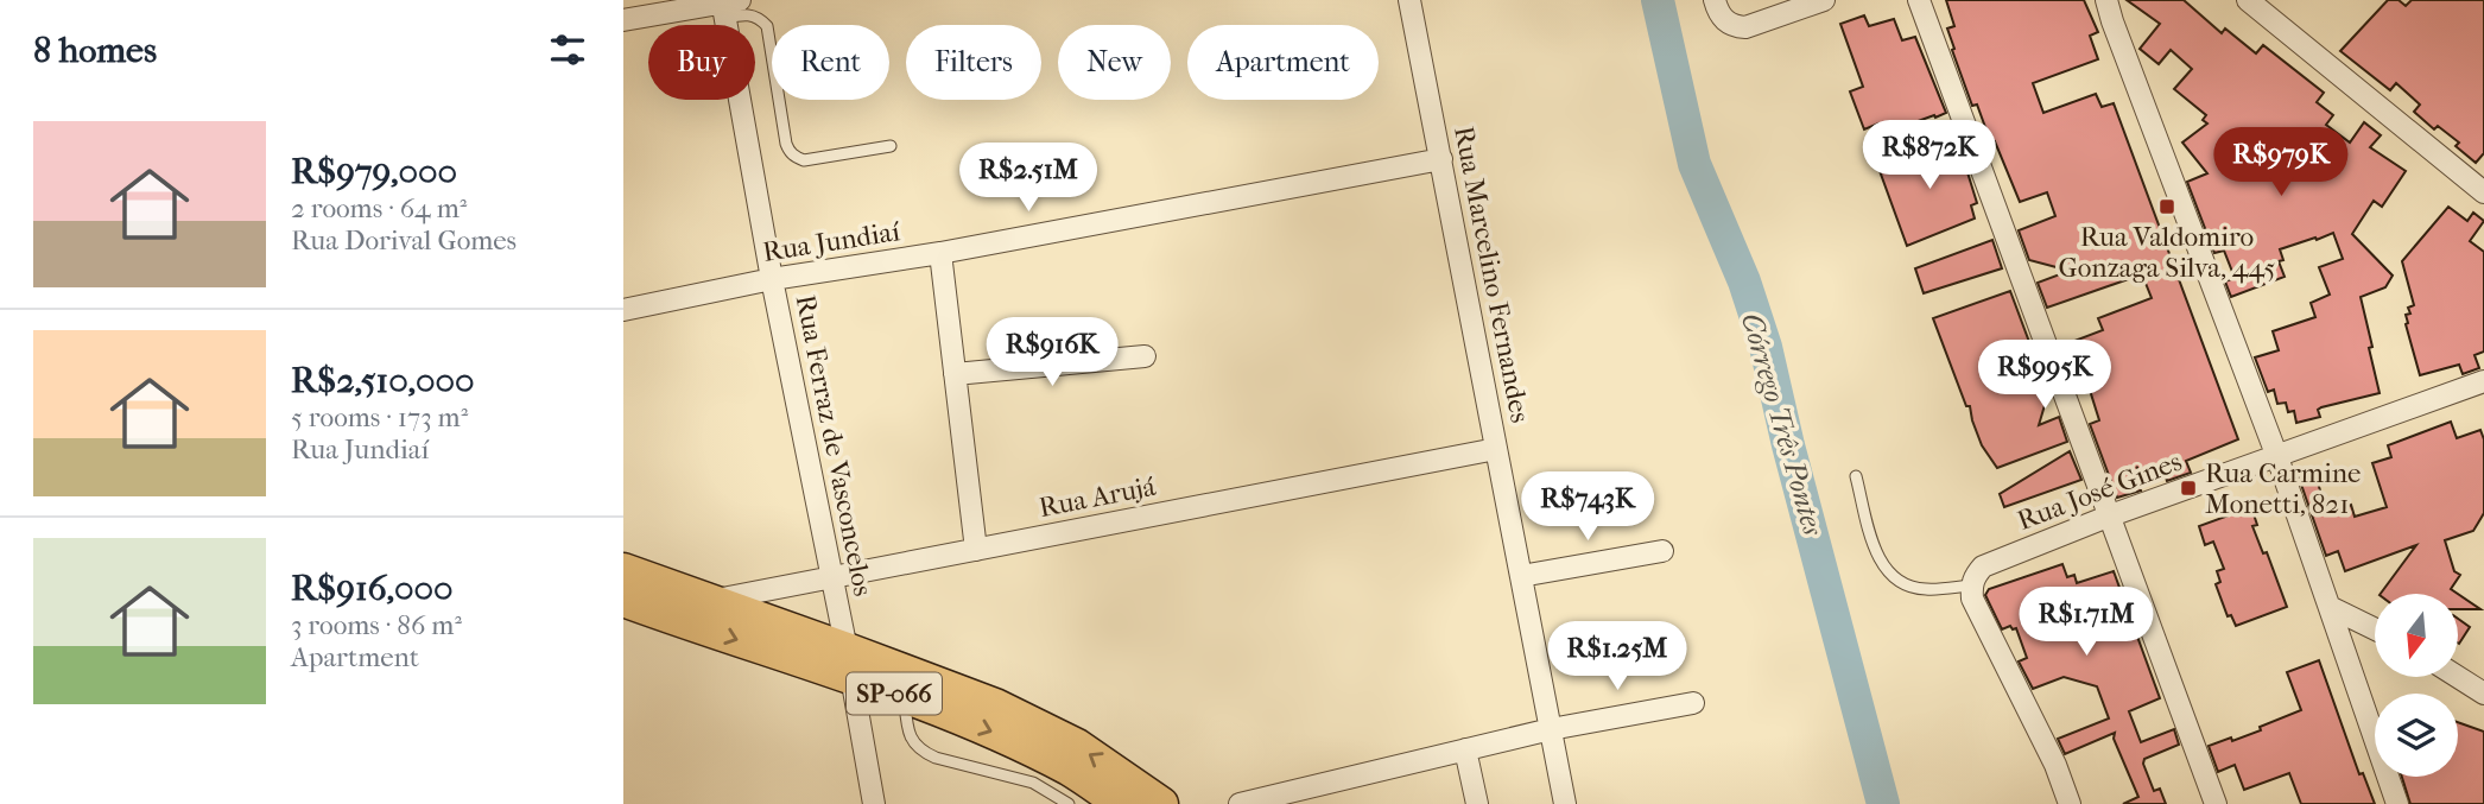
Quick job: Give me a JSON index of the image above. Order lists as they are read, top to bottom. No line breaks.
{"streets":{"main road":["SP-066"],"street":["Rua Jundiaí","Rua Marcelino Fernandes","Rua Ferraz de Vasconcelos","Rua José Gines","Rua Arujá"]},"crossings":[["Rua Jundiaí","Rua Marcelino Fernandes"],["Rua Jundiaí","Rua Ferraz de Vasconcelos"],["Rua Marcelino Fernandes","Rua Arujá"],["Rua Ferraz de Vasconcelos","Rua Arujá"],["Rua Ferraz de Vasconcelos","SP-066"],["Rua Arujá","SP-066"]],"water":["Córrego Três Pontes"],"places":{"transit":["Rua Valdomiro Gonzaga Silva, 445","Rua Carmine Monetti, 821"]},"north":"bottom","page":{"heading":"8 homes","chip":["Buy","Rent","Filters","New","Apartment"],"list":[{"name":"R$979,000","note":"2 rooms · 64 m² · Rua Dorival Gomes"},{"name":"R$2,510,000","note":"5 rooms · 173 m² · Rua Jundiaí"},{"name":"R$916,000","note":"3 rooms · 86 m² · Apartment"}],"price":["R$872K","R$979K","R$2.51M","R$916K","R$995K","R$743K","R$1.71M","R$1.25M"]}}
